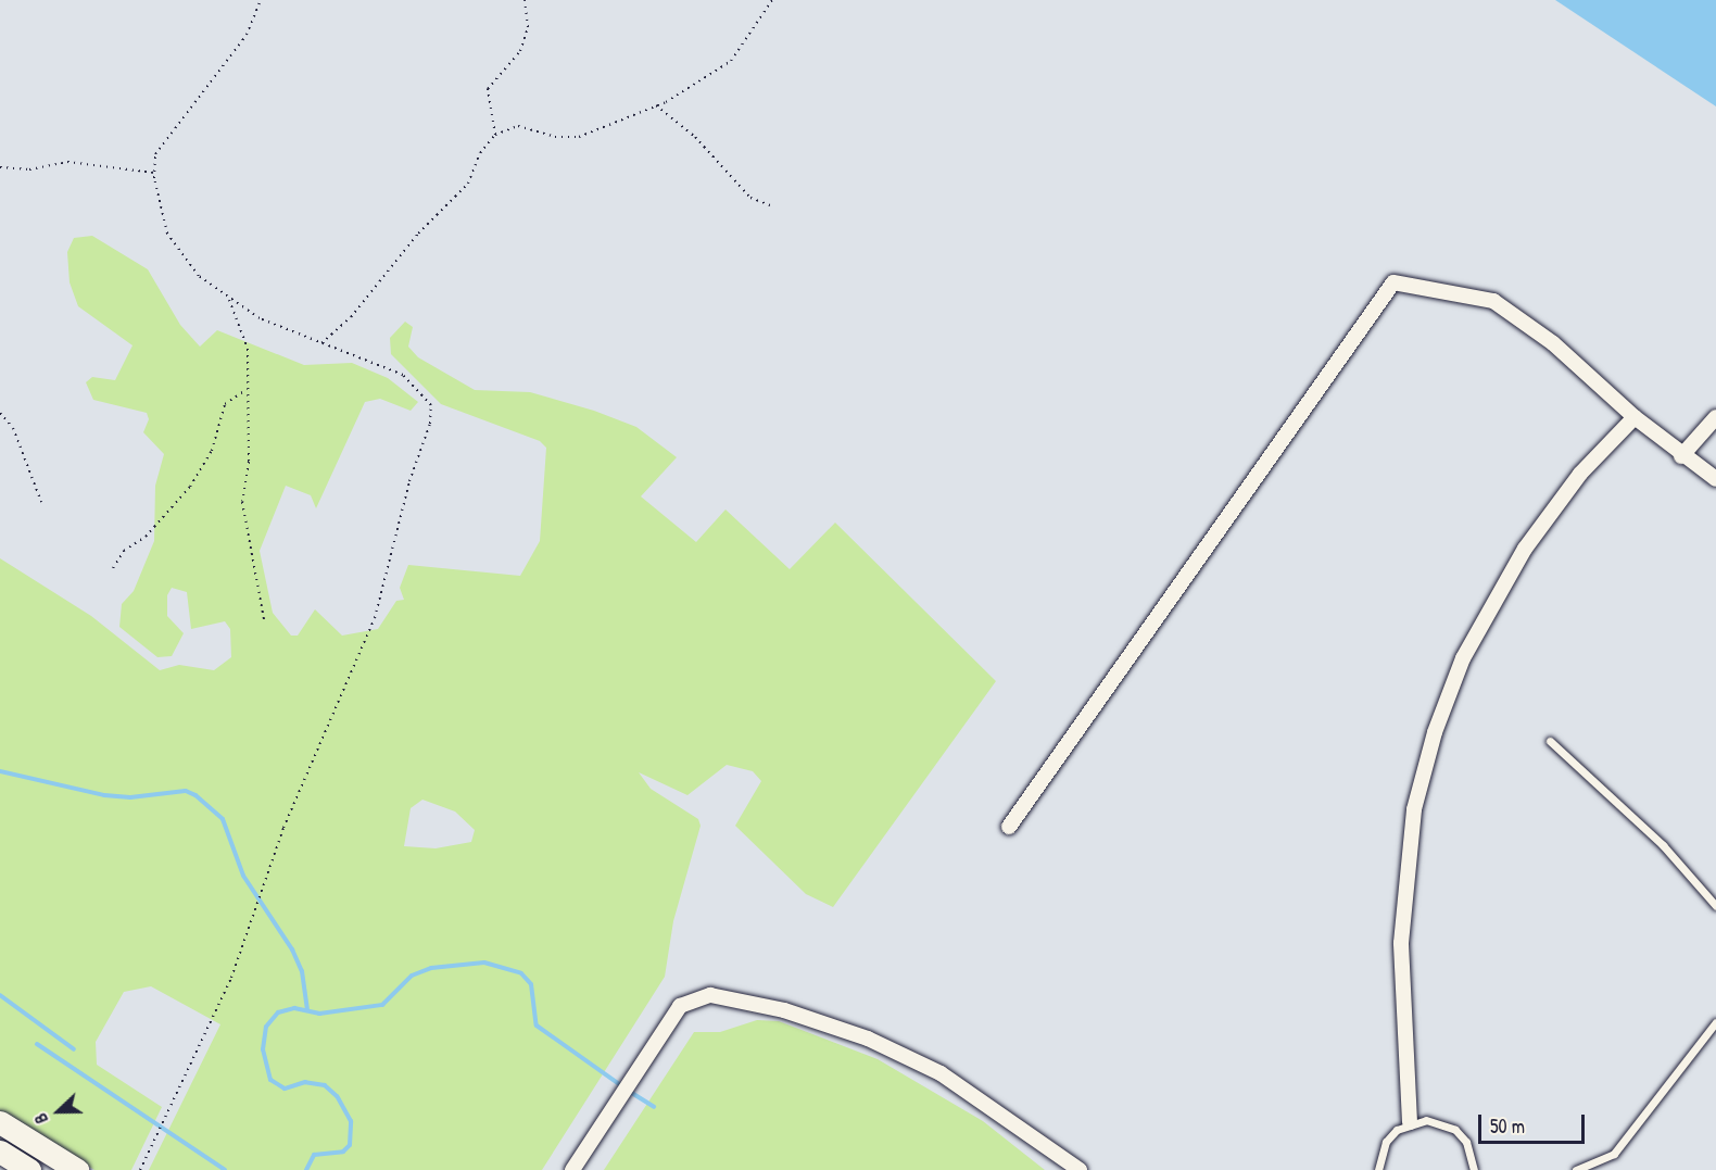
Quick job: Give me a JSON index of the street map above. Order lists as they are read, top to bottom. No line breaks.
{"scale_bar":"50 m","north":"left"}
